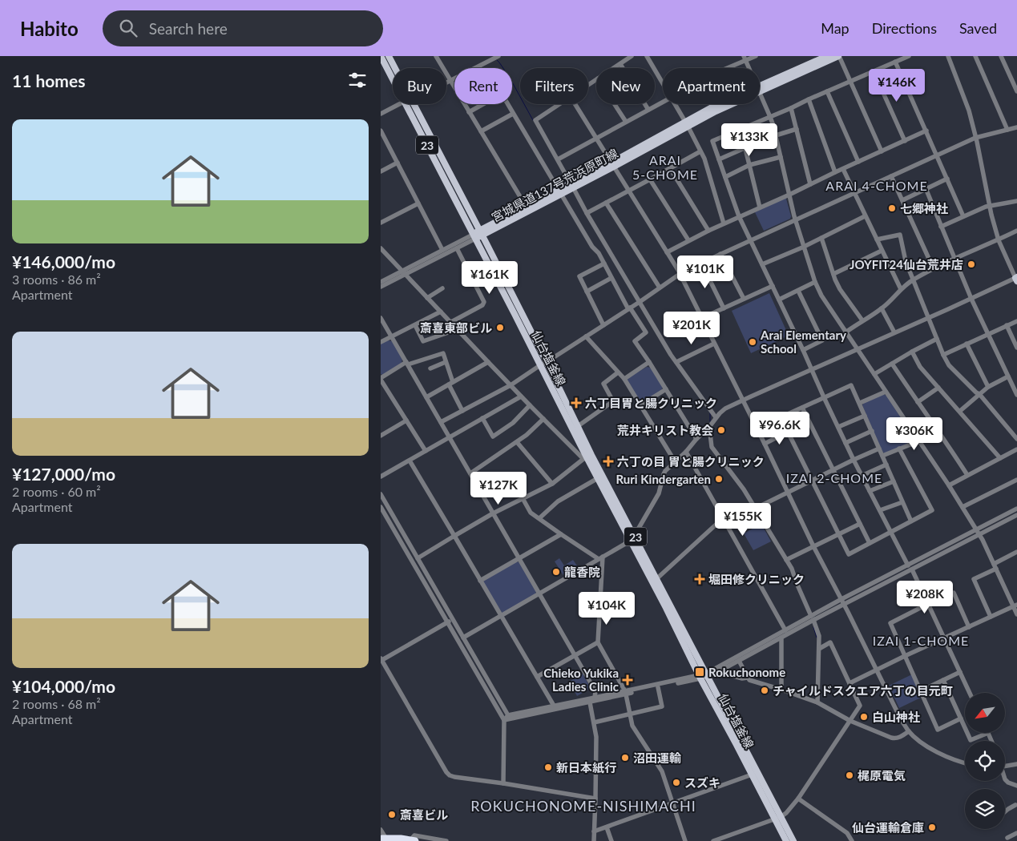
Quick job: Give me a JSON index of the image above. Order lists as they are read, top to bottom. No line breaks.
{"streets":{"main road":["23","宮城県道137号荒浜原町線","仙台塩釜線"]},"crossings":[["宮城県道137号荒浜原町線","仙台塩釜線"]],"districts":["ARAI 5-CHOME","ARAI 4-CHOME","IZAI 2-CHOME","IZAI 1-CHOME","ROKUCHONOME-NISHIMACHI"],"places":{"other":["七郷神社","JOYFIT24仙台荒井店","斎喜東部ビル","Arai Elementary School","荒井キリスト教会","Ruri Kindergarten","龍香院","チャイルドスクエア六丁の目元町","白山神社","沼田運輸","新日本紙行","梶原電気","スズキ","斎喜ビル","仙台運輸倉庫"],"health":["六丁目胃と腸クリニック","六丁の目 胃と腸クリニック","堀田修クリニック","Chieko Yukika Ladies Clinic"],"transit":["Rokuchonome"]},"north":"bottom left","page":{"header":"Habito","search":"Search here","nav":["Map","Directions","Saved"],"heading":"11 homes","chip":["Buy","Rent","Filters","New","Apartment"],"price":["¥146K","¥133K","¥101K","¥161K","¥201K","¥96.6K","¥306K","¥127K","¥155K","¥208K","¥104K"],"list":[{"name":"¥146,000/mo","note":"3 rooms · 86 m² · Apartment"},{"name":"¥127,000/mo","note":"2 rooms · 60 m² · Apartment"},{"name":"¥104,000/mo","note":"2 rooms · 68 m² · Apartment"}]}}
